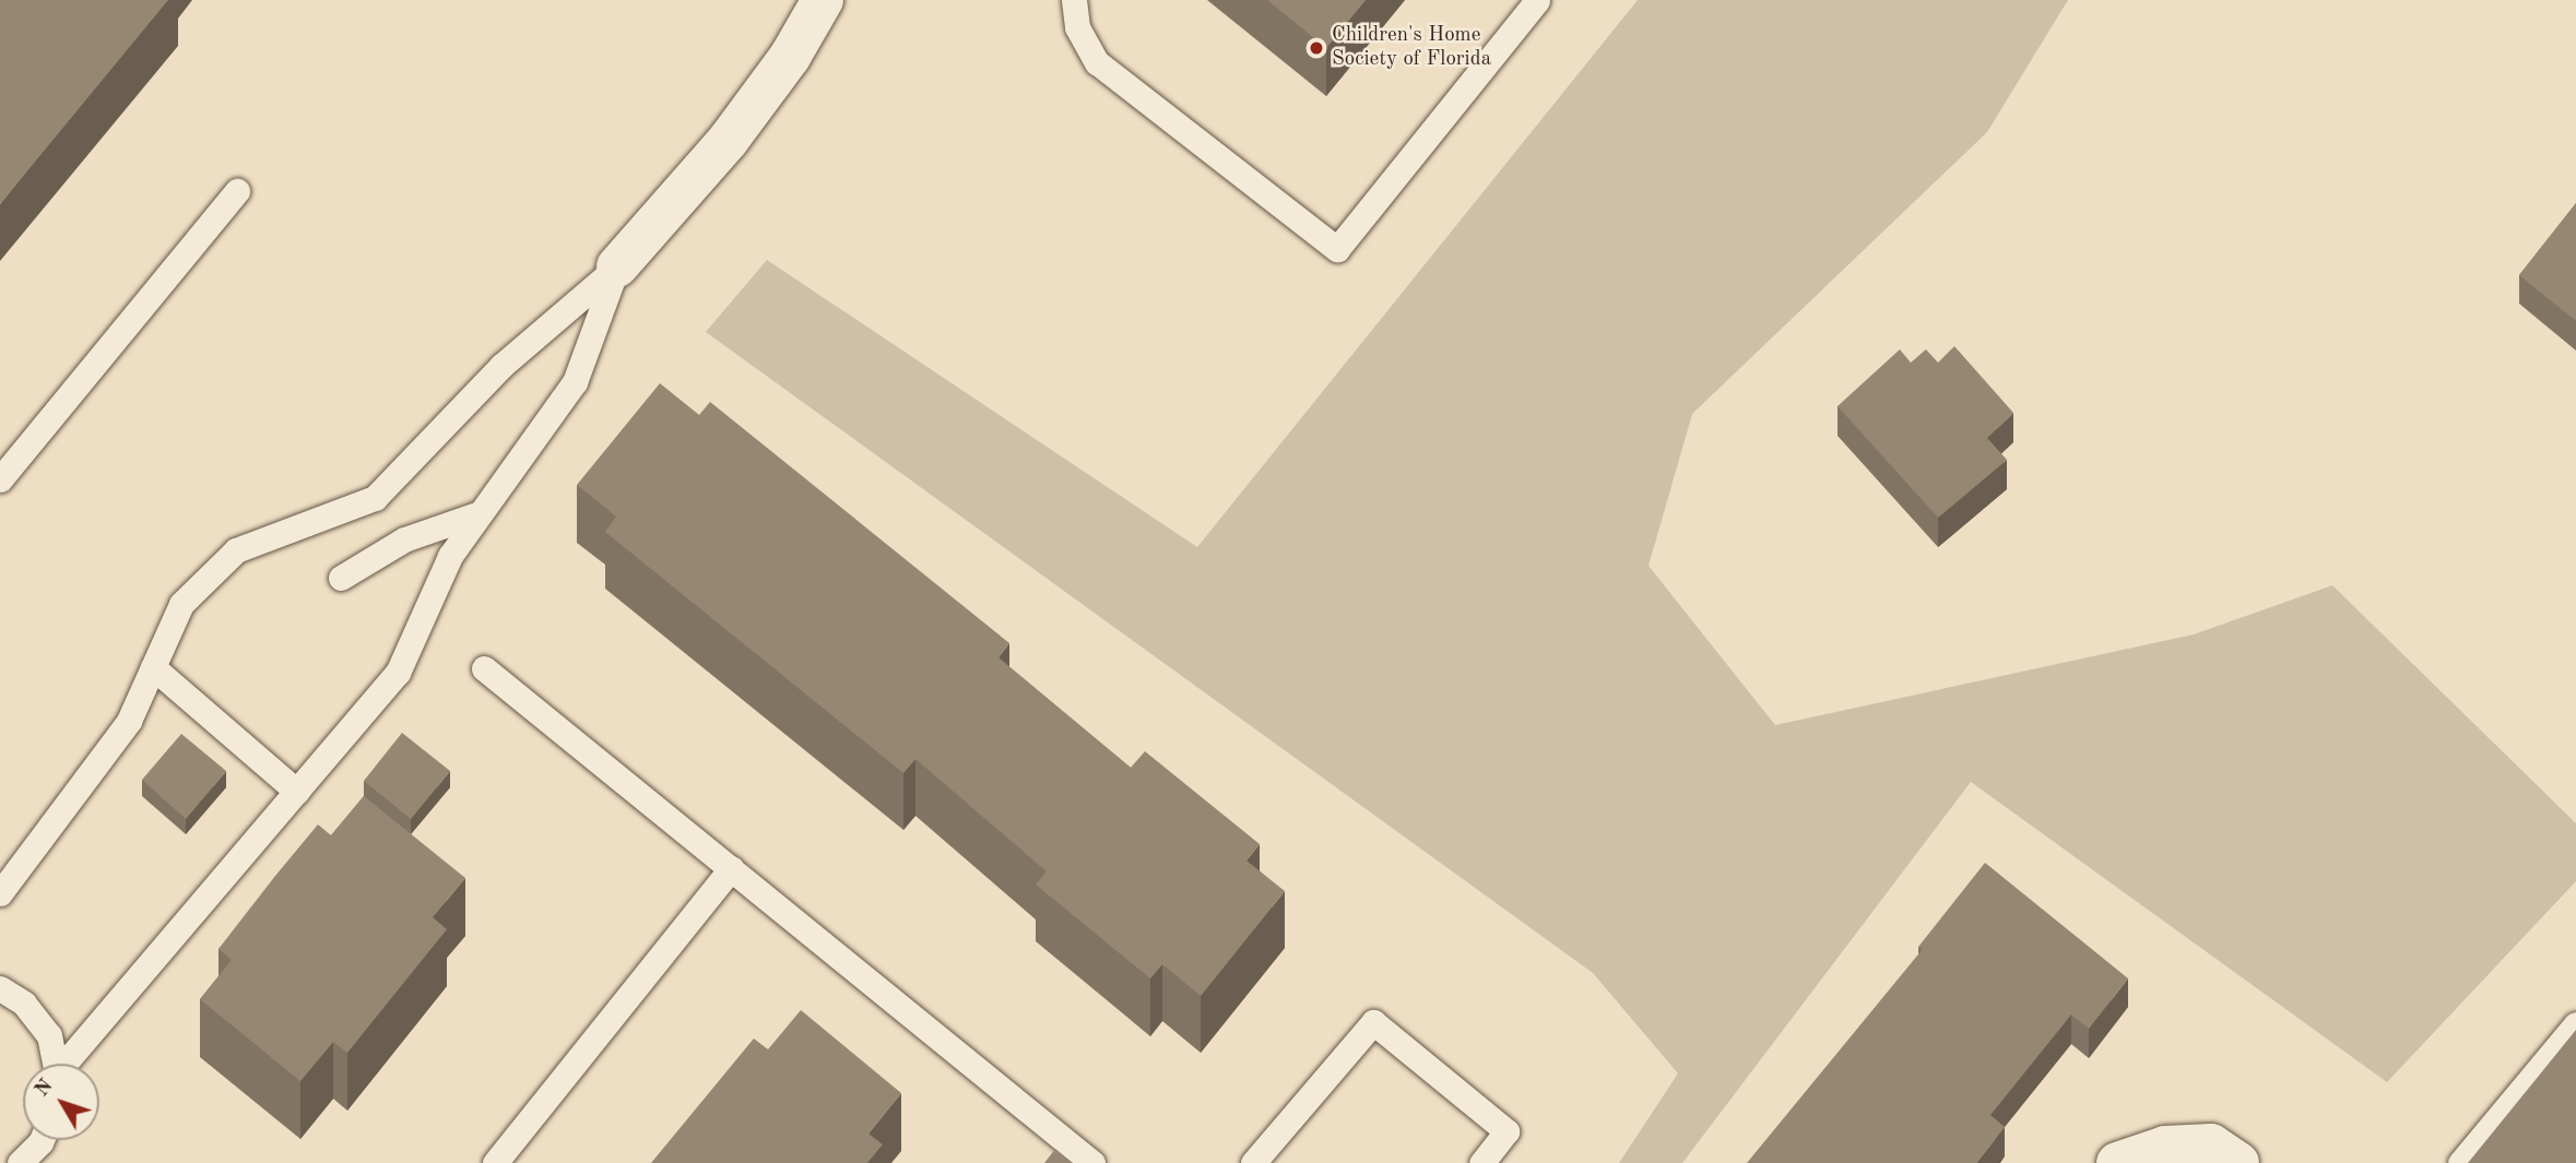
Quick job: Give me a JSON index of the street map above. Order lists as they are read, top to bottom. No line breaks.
{"places":["Children's Home Society of Florida"],"north":"top left"}
